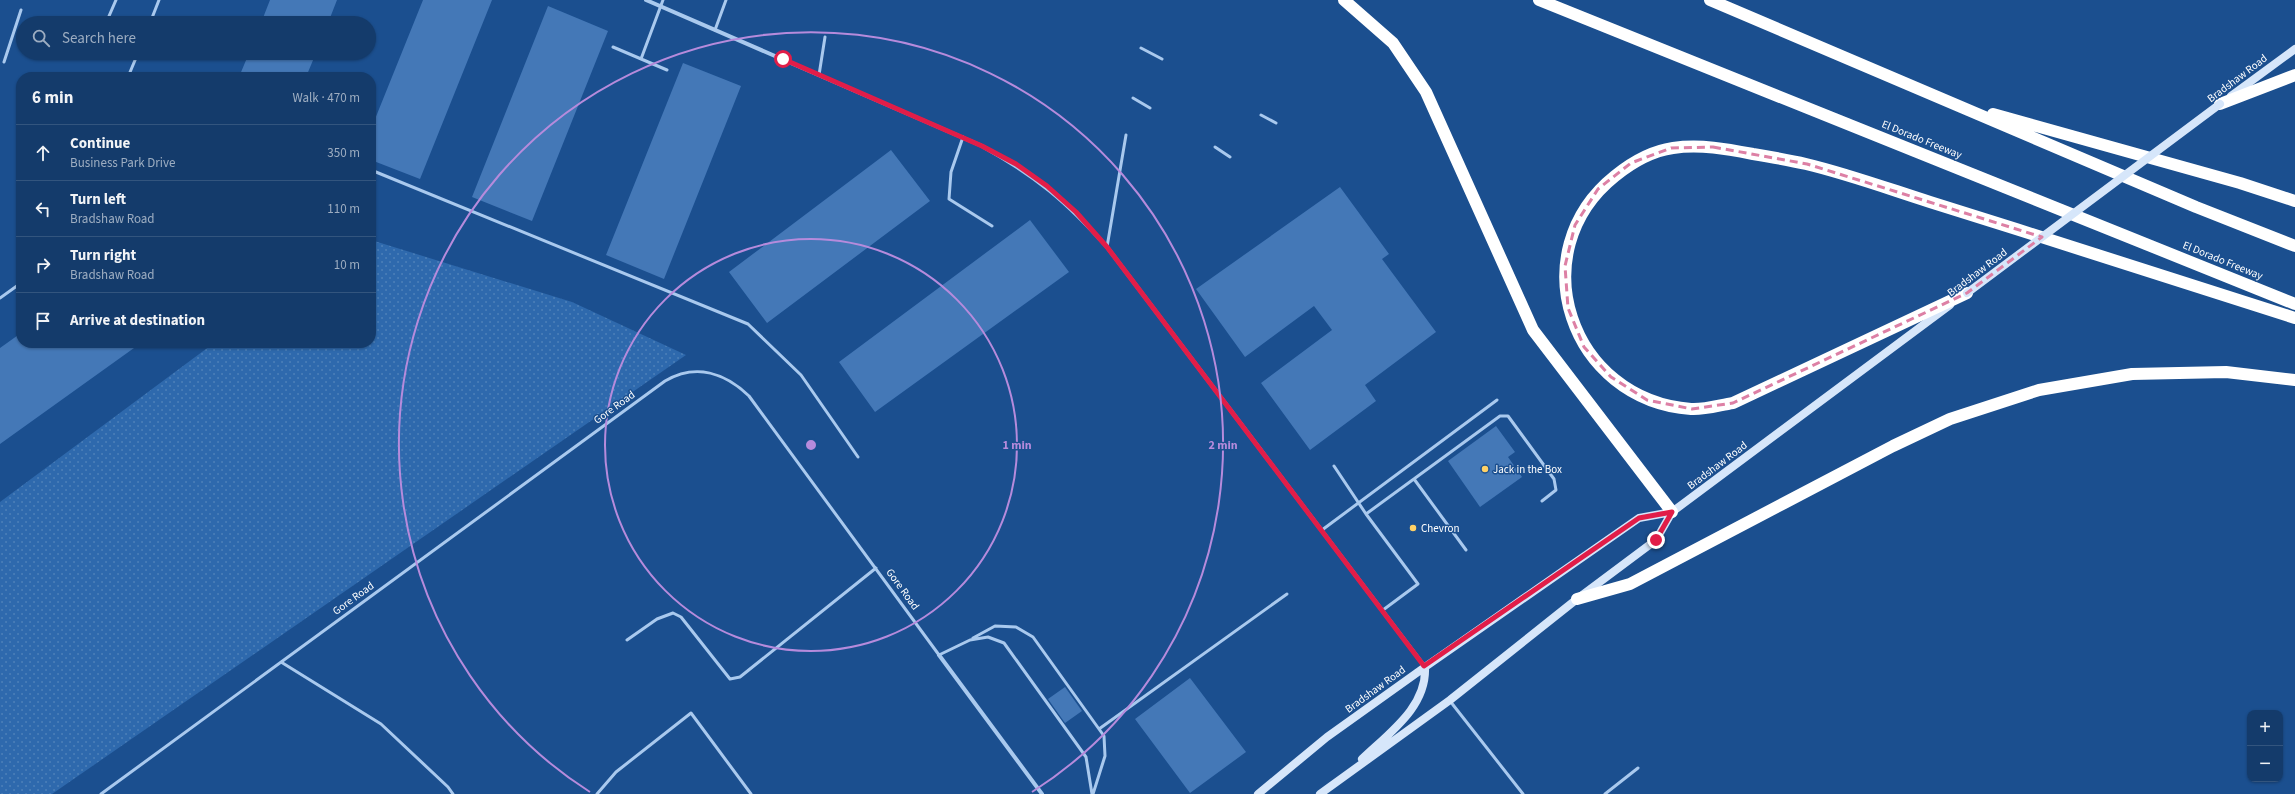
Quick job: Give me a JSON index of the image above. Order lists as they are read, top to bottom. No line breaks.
{"streets":{"highway":["El Dorado Freeway"],"main road":["Bradshaw Road"],"street":["Gore Road"]},"places":["Jack in the Box","Chevron"],"page":{"search":"Search here","heading":["6 min","Walk · 470 m"],"list":[["Continue","Business Park Drive","350 m"],["Turn left","Bradshaw Road","110 m"],["Turn right","Bradshaw Road","10 m"],"Arrive at destination"],"map_buttons":["+","−"]},"rings":["1 min","2 min"]}
